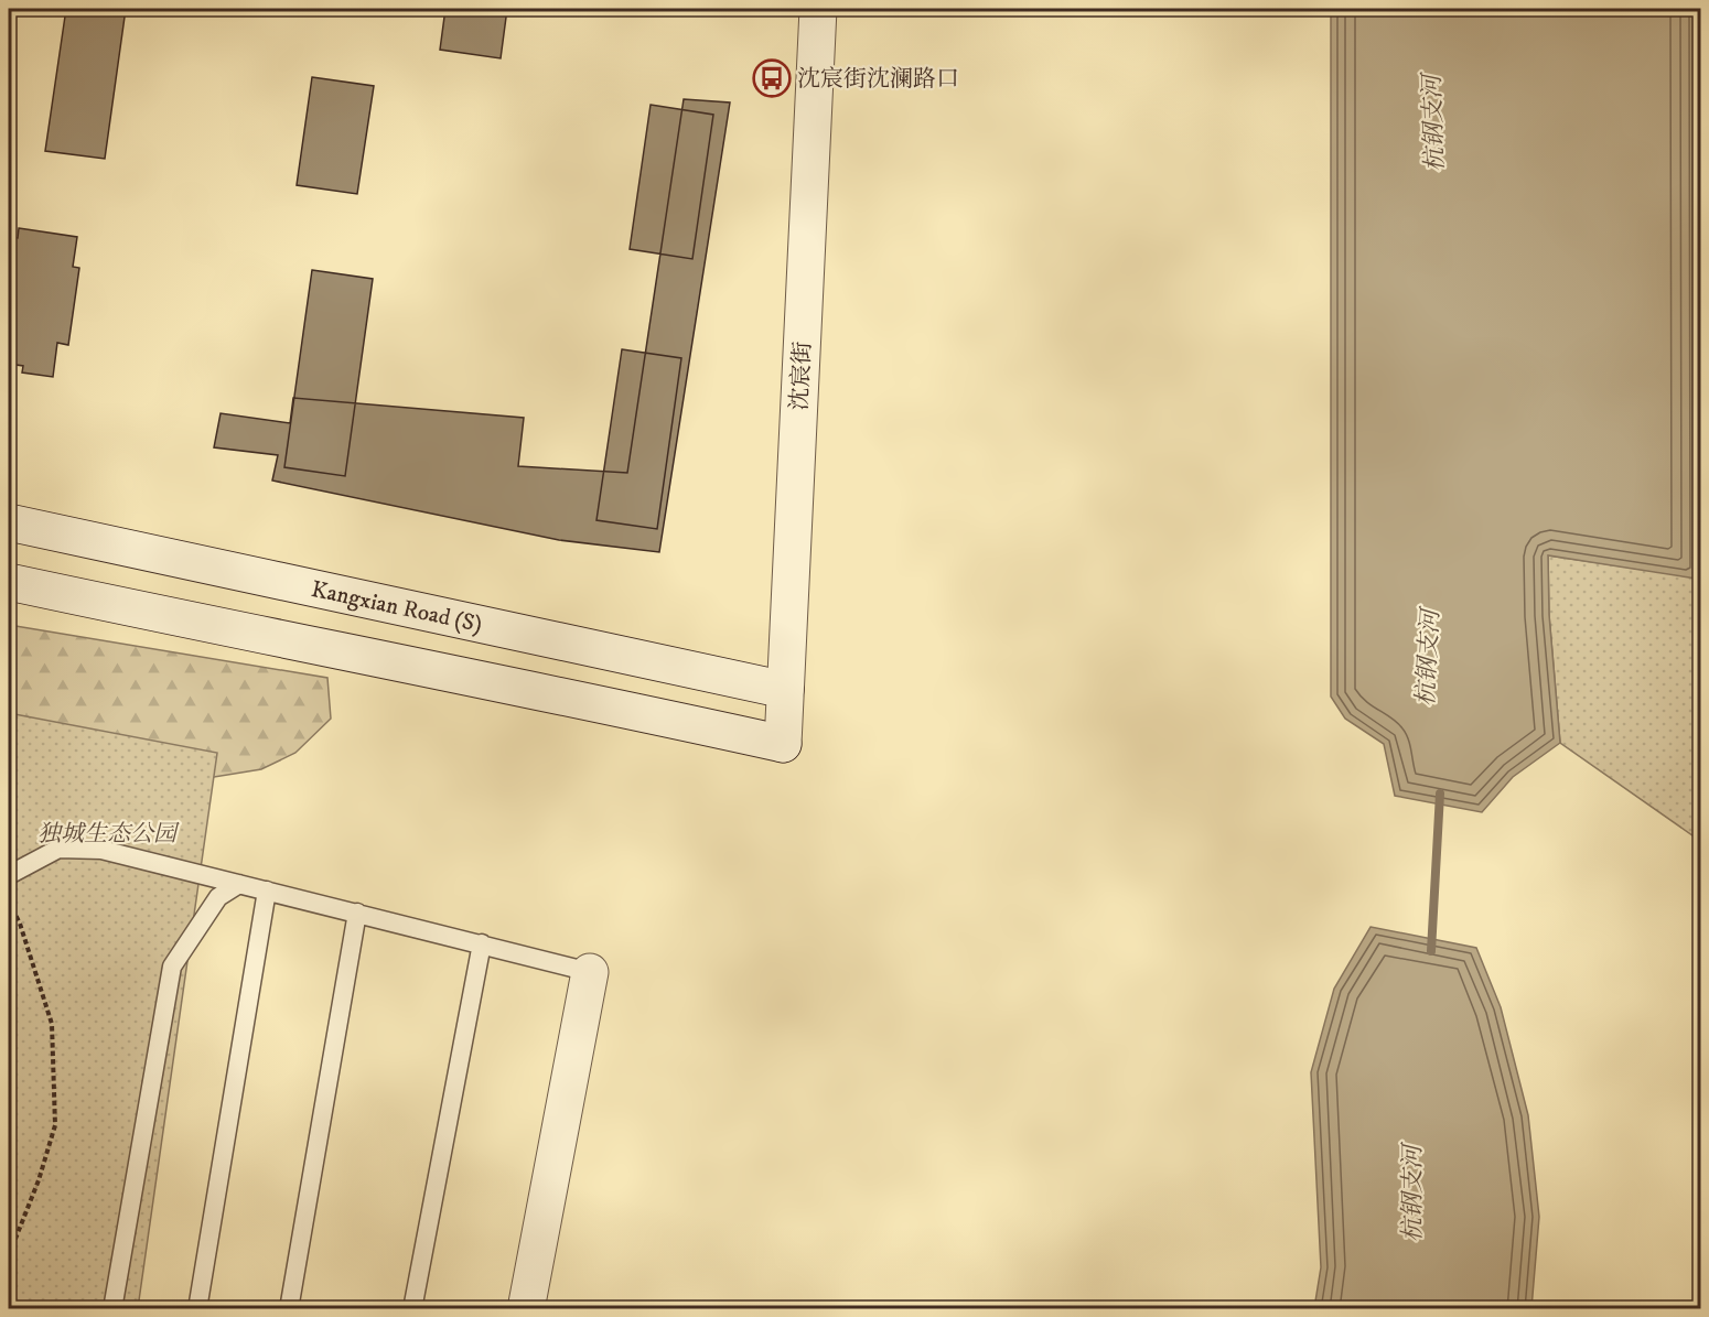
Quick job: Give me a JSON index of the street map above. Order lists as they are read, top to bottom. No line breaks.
{"streets":{"street":["沈宸街","Kangxian Road (S)"]},"crossings":[["沈宸街","Kangxian Road (S)"]],"water":["杭钢支河"],"parks":["独城生态公园"],"places":{"bus stop":["沈宸街沈澜路口"]}}
